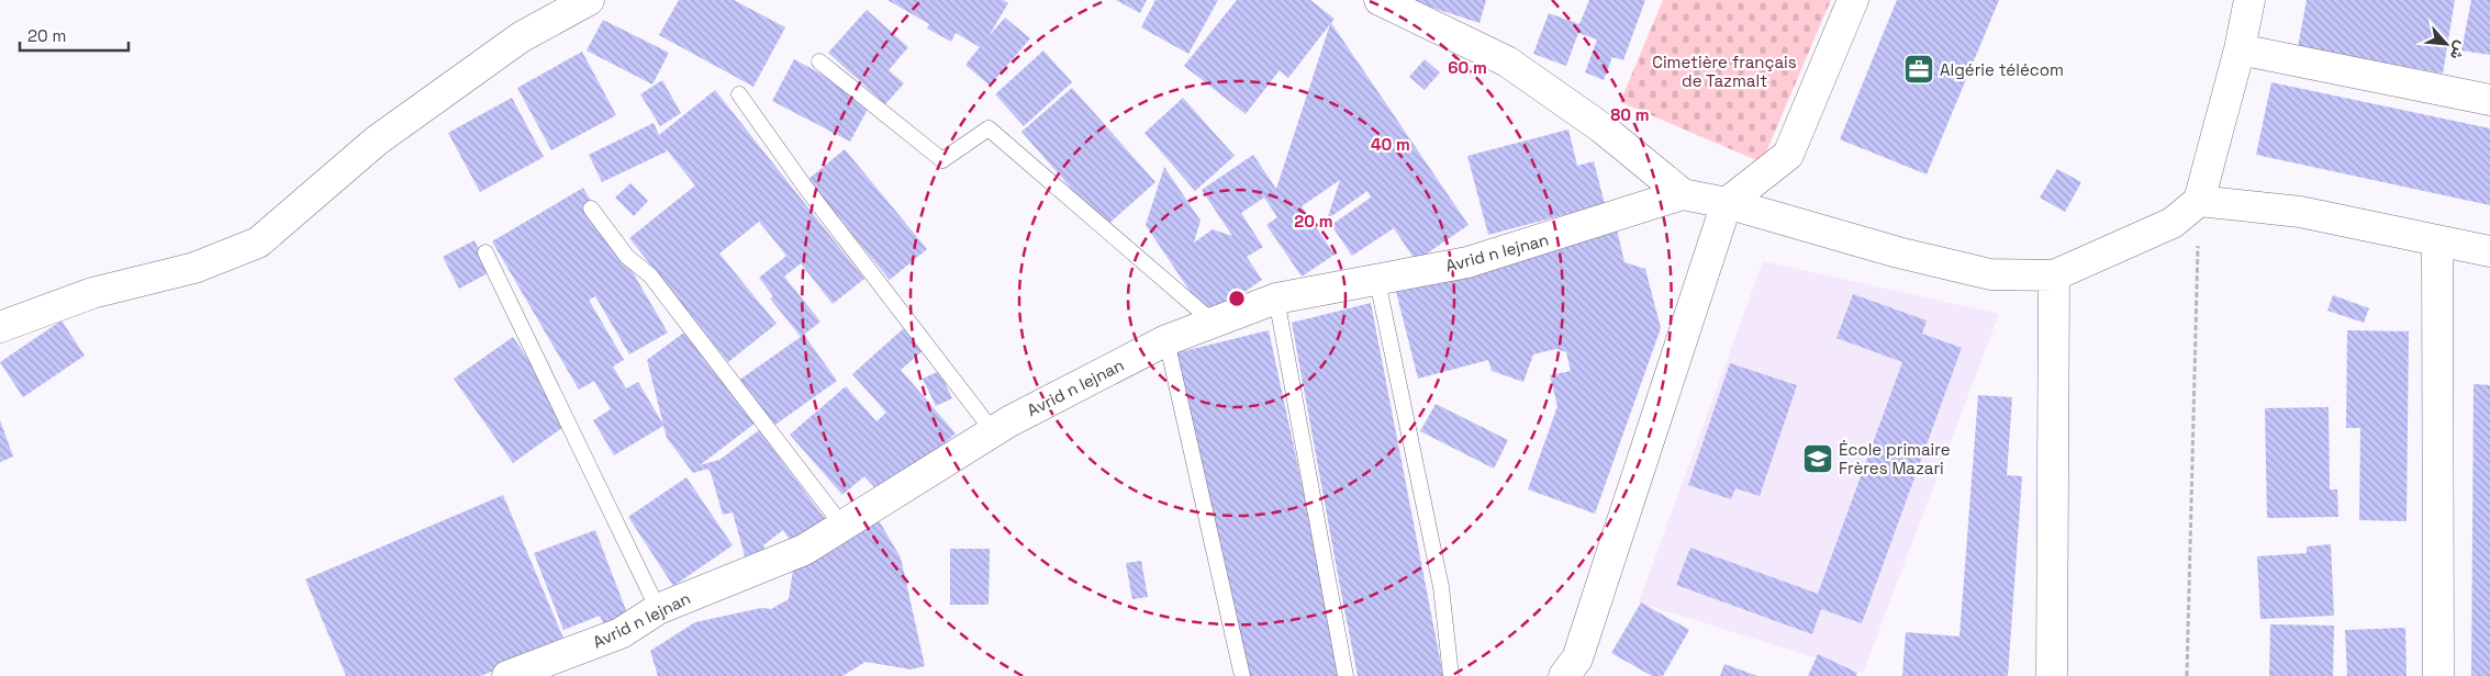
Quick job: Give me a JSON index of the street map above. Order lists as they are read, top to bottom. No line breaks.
{"streets":{"street":["Avrid n lejnan"]},"parks":["Cimetière français de Tazmalt"],"places":{"office":["Algérie télécom"],"school or university":["École primaire Frères Mazari"]},"scale_bar":"20 m","north":"bottom right","rings":["60 m","80 m","40 m","20 m"]}
